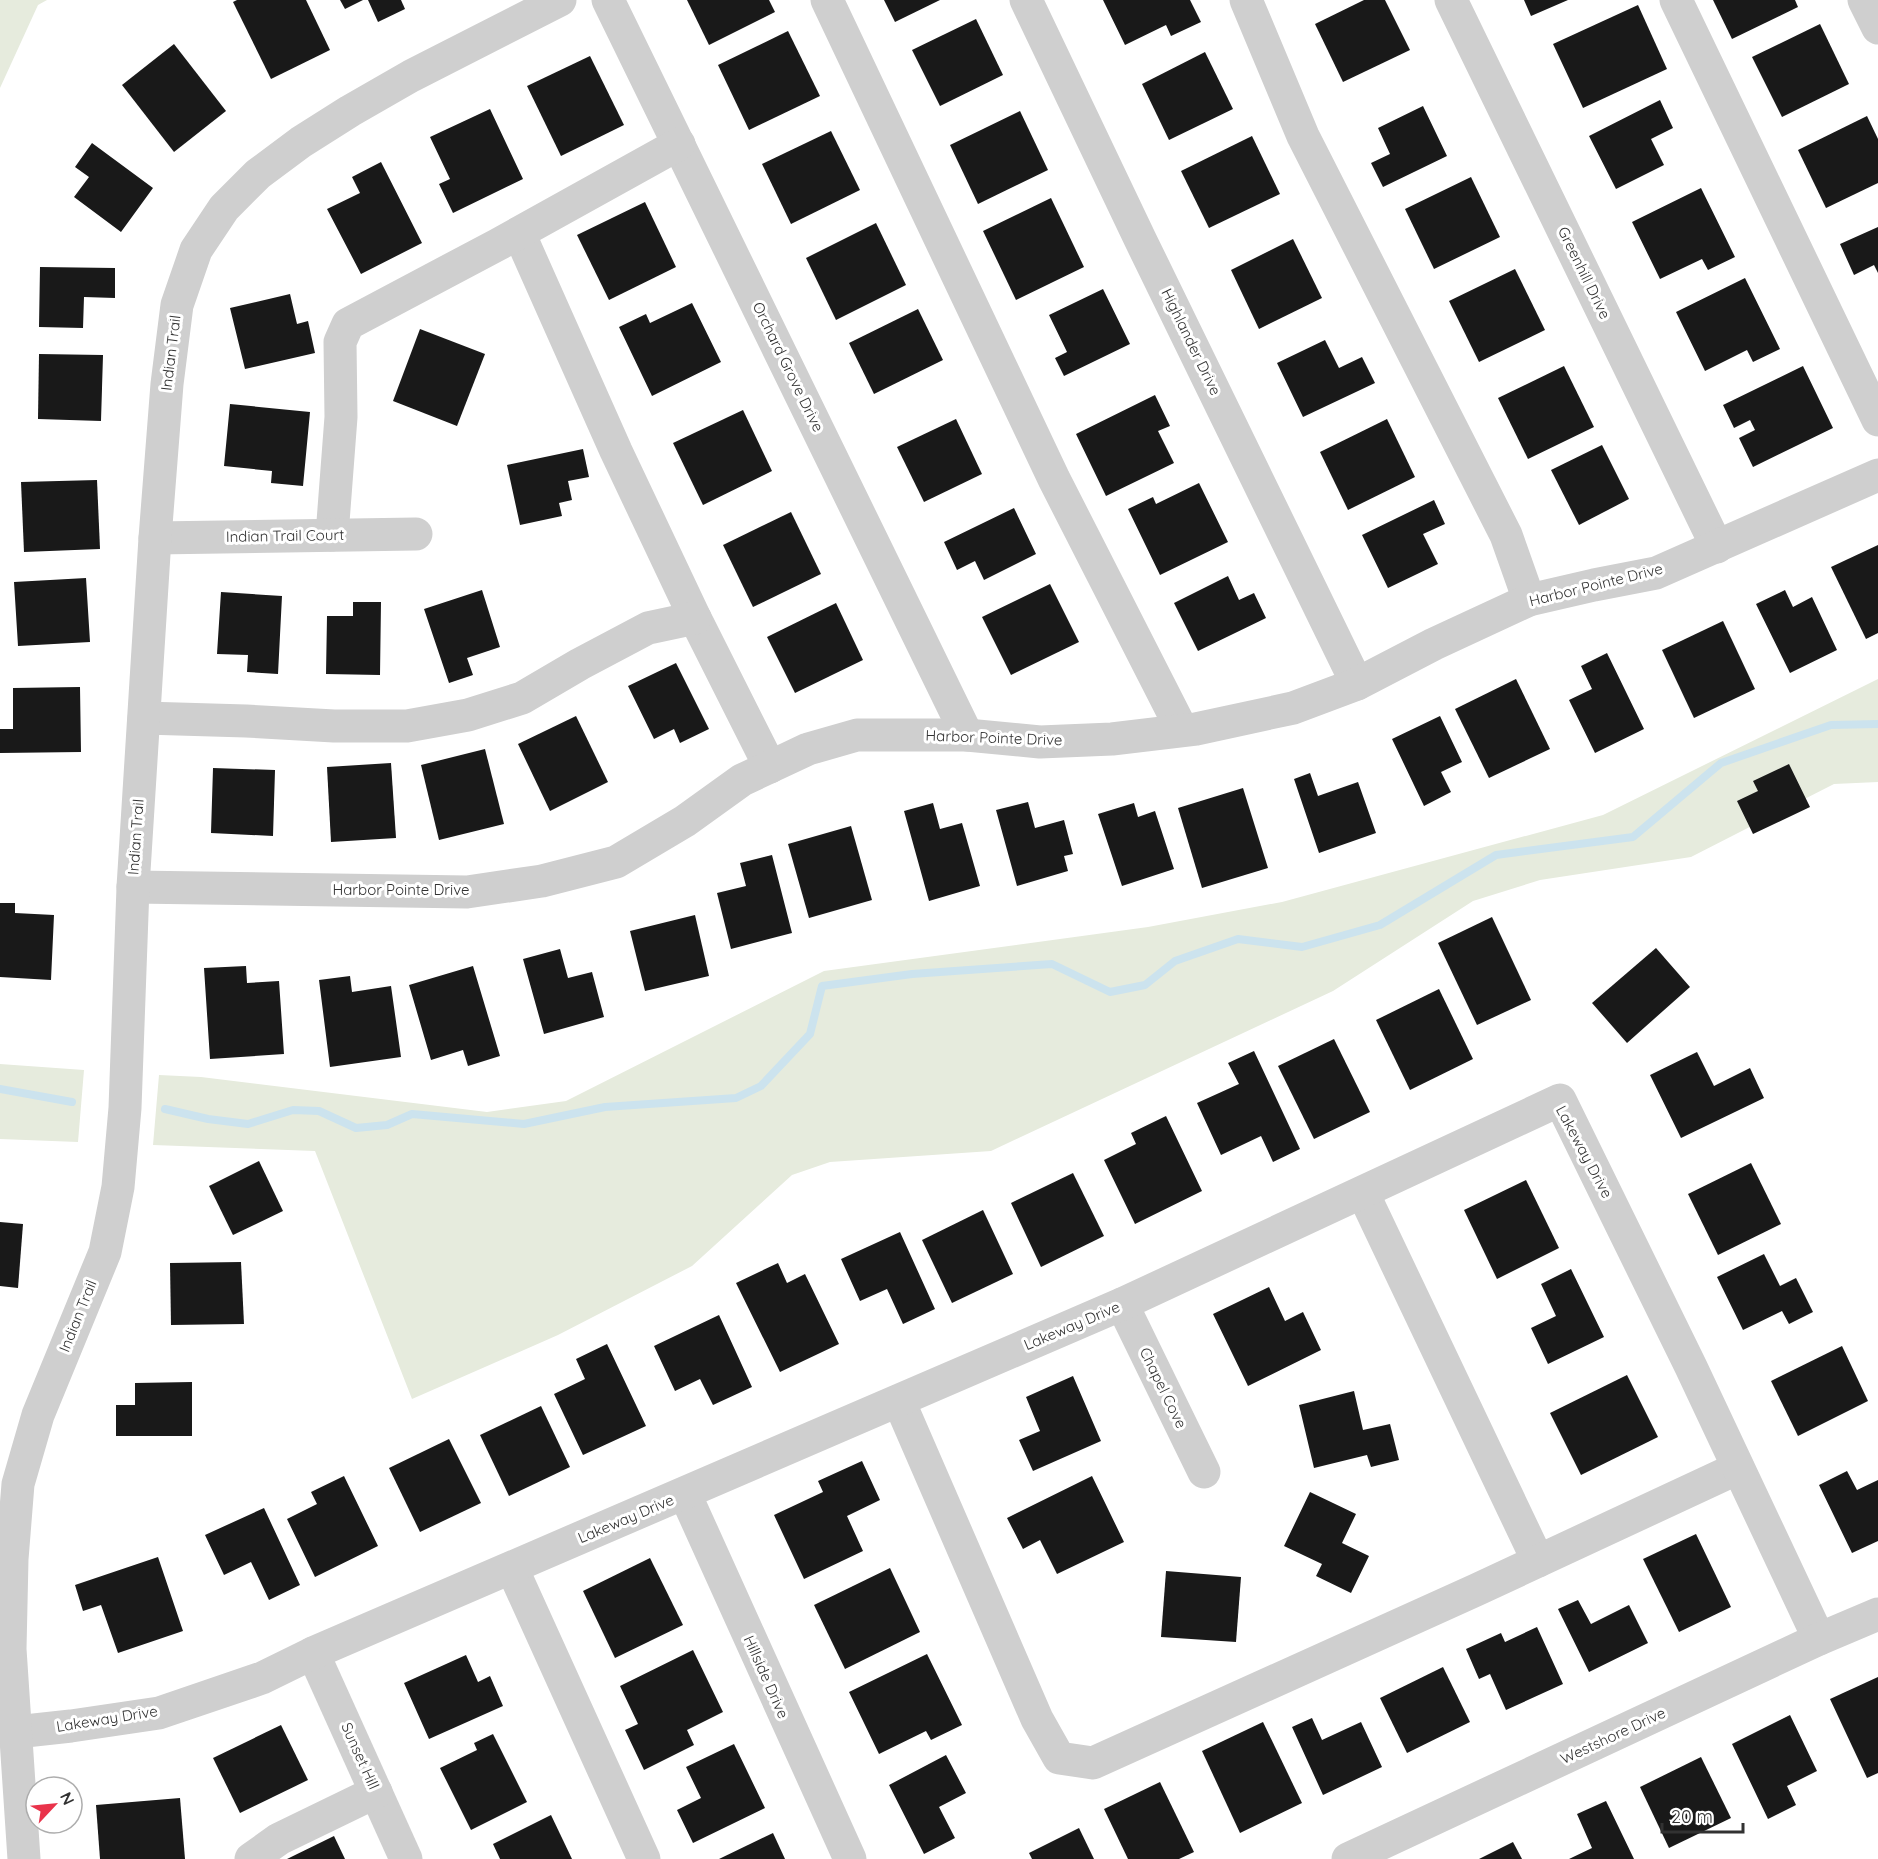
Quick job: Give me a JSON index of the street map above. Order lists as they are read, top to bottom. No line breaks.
{"streets":{"street":["Greenhill Drive","Highlander Drive","Indian Trail","Orchard Grove Drive","Indian Trail Court","Harbor Pointe Drive","Lakeway Drive","Chapel Cove","Hillside Drive","Westshore Drive","Sunset Hill"]},"crossings":[["Greenhill Drive","Harbor Pointe Drive"],["Highlander Drive","Harbor Pointe Drive"],["Indian Trail","Indian Trail Court"],["Indian Trail","Harbor Pointe Drive"],["Indian Trail","Lakeway Drive"],["Orchard Grove Drive","Harbor Pointe Drive"],["Lakeway Drive","Chapel Cove"],["Lakeway Drive","Hillside Drive"],["Lakeway Drive","Westshore Drive"],["Lakeway Drive","Sunset Hill"]],"scale_bar":"20 m","north":"top right"}
